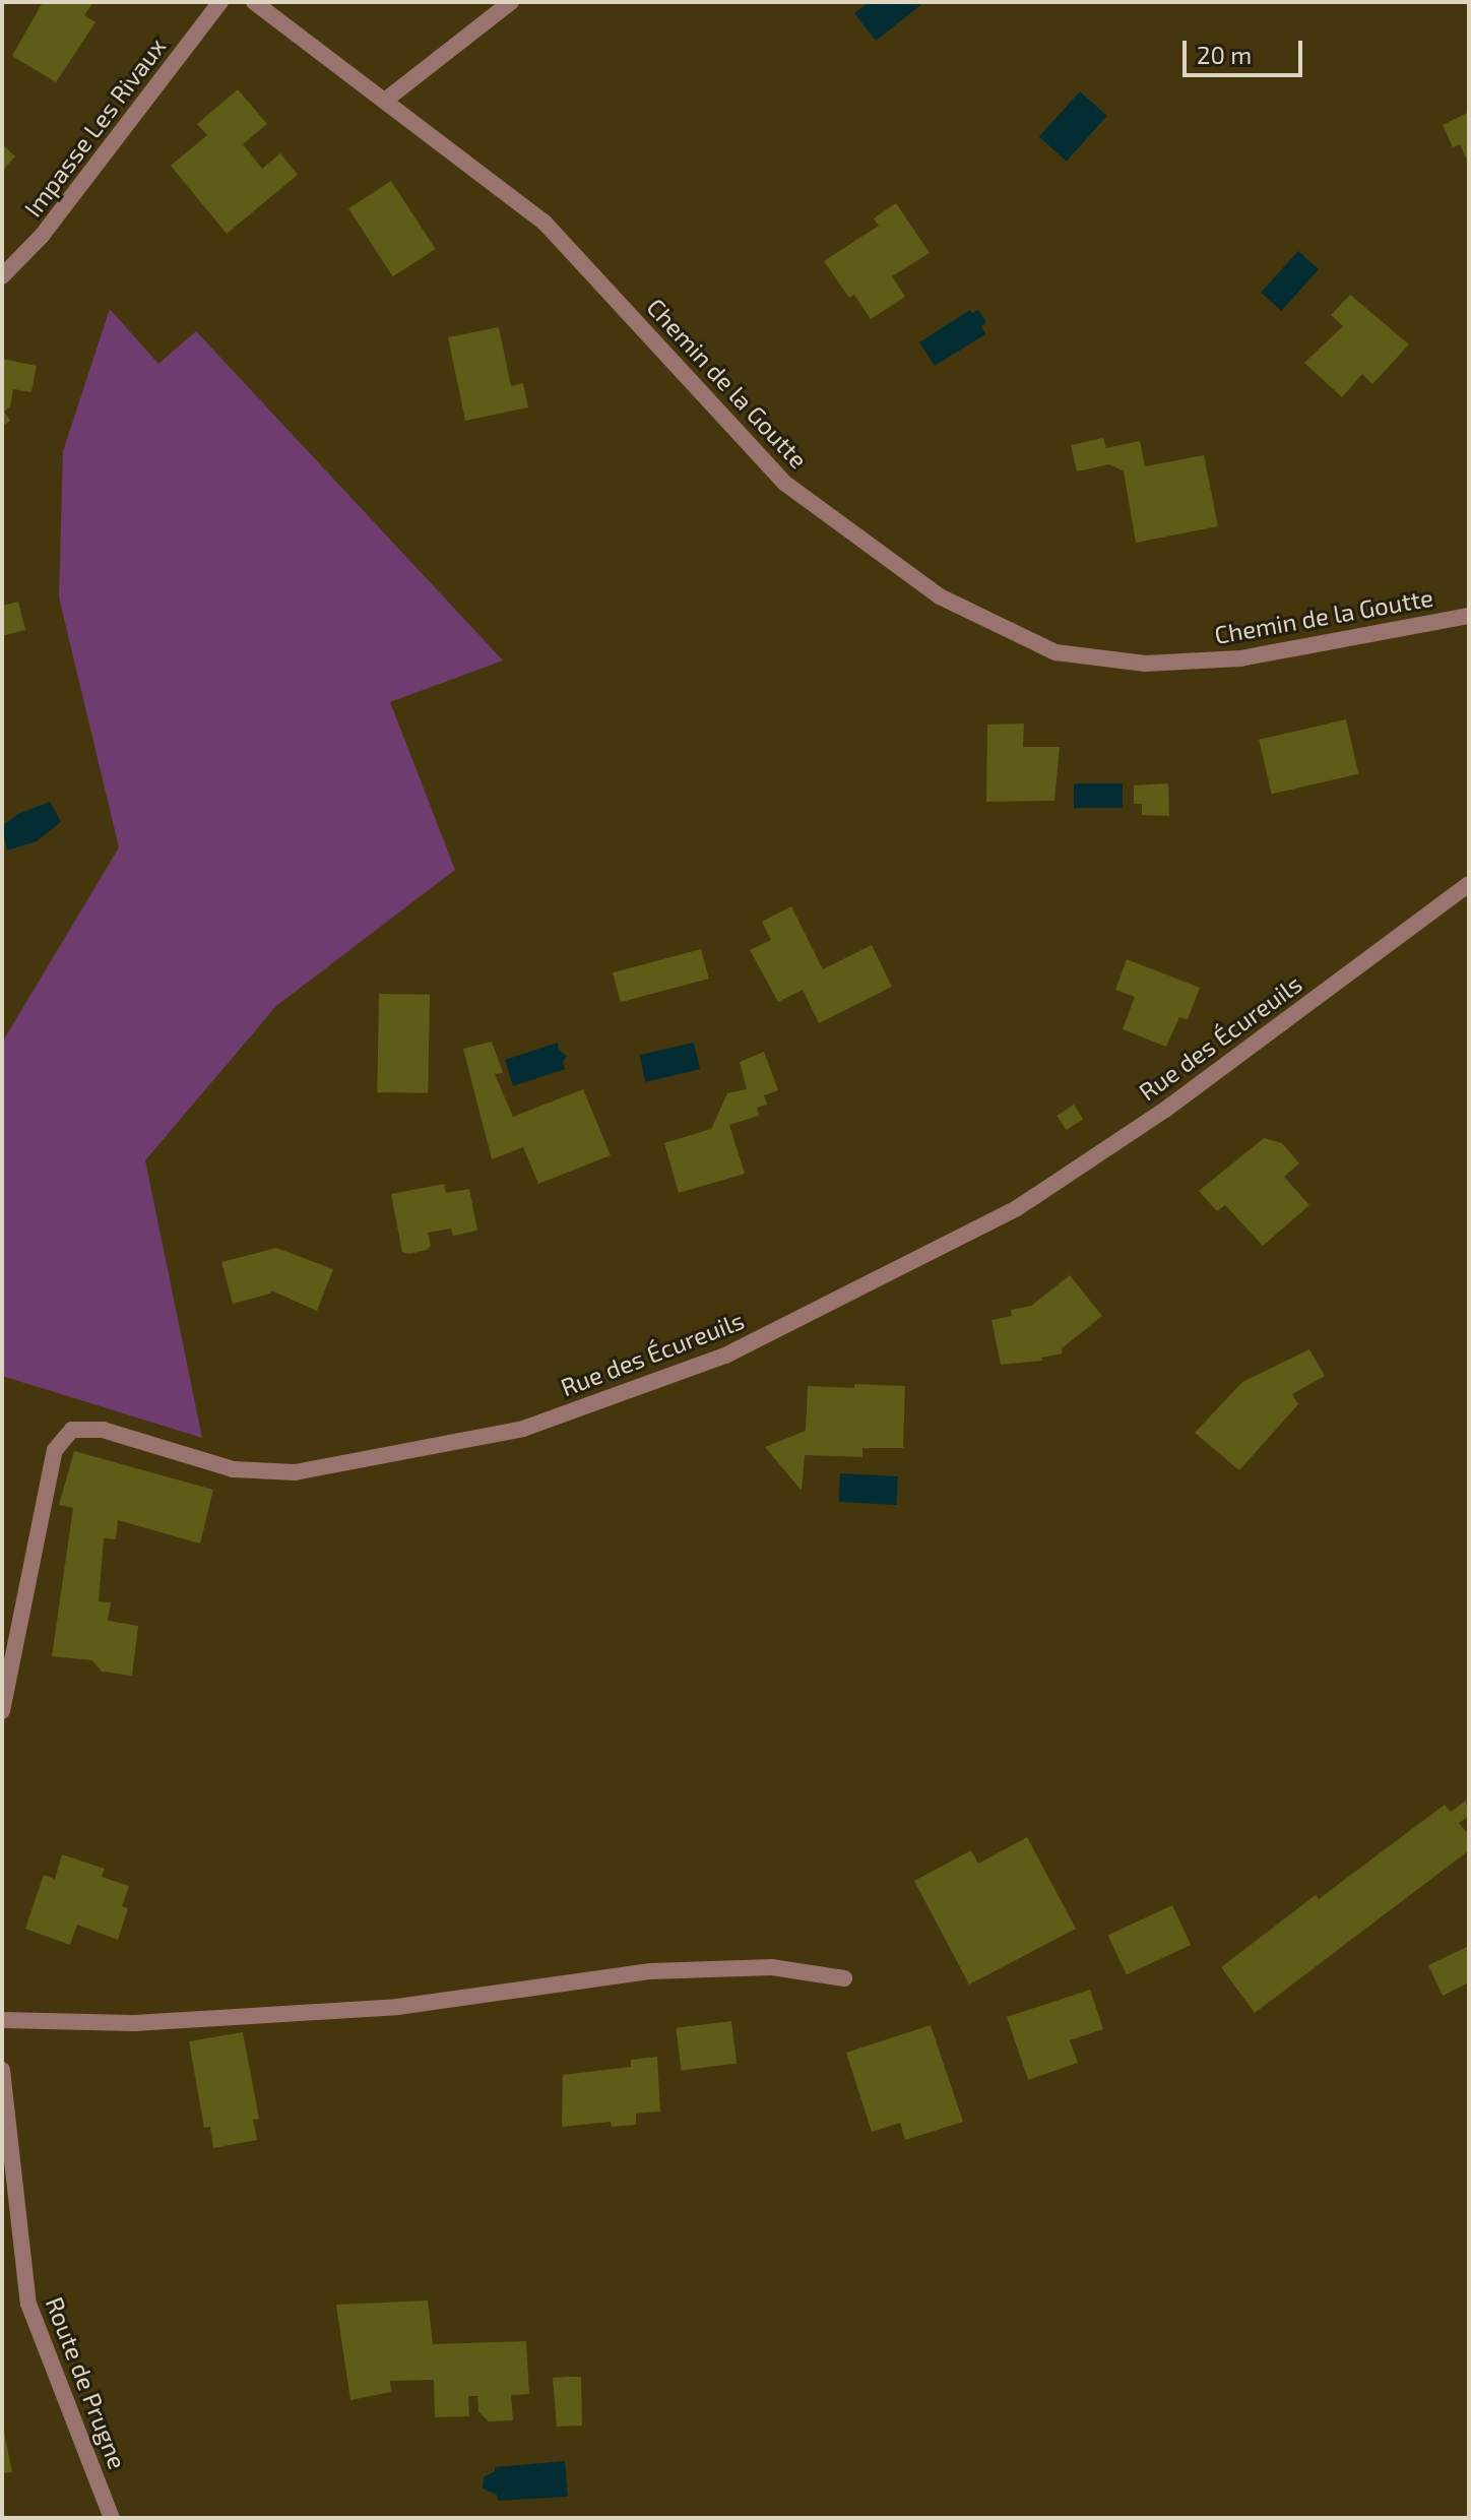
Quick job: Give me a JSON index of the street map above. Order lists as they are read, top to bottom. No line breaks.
{"streets":{"street":["Impasse Les Rivaux","Chemin de la Goutte","Rue des Écureuils","Route de Prugne"]},"scale_bar":"20 m"}
